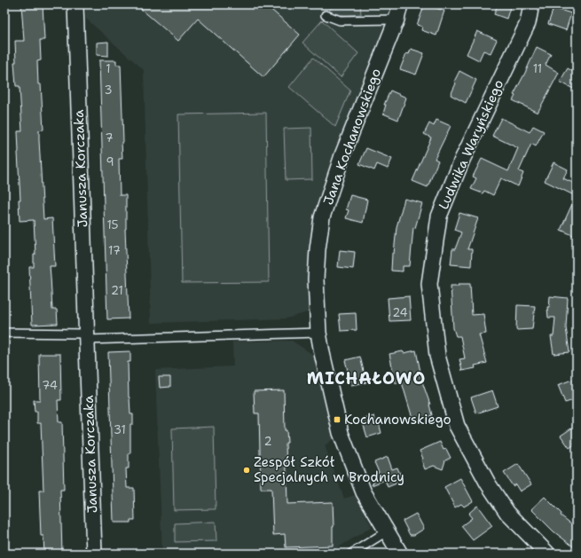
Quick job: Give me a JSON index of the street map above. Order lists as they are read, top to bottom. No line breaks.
{"streets":{"street":["Jana Kochanowskiego","Ludwika Waryńskiego","Janusza Korczaka"]},"districts":["MICHAŁOWO"],"places":{"transit":["Kochanowskiego"],"other":["Zespół Szkół Specjalnych w Brodnicy"]},"house_numbers":["1","11","3","7","9","15","17","21","24","74","31","2"]}
